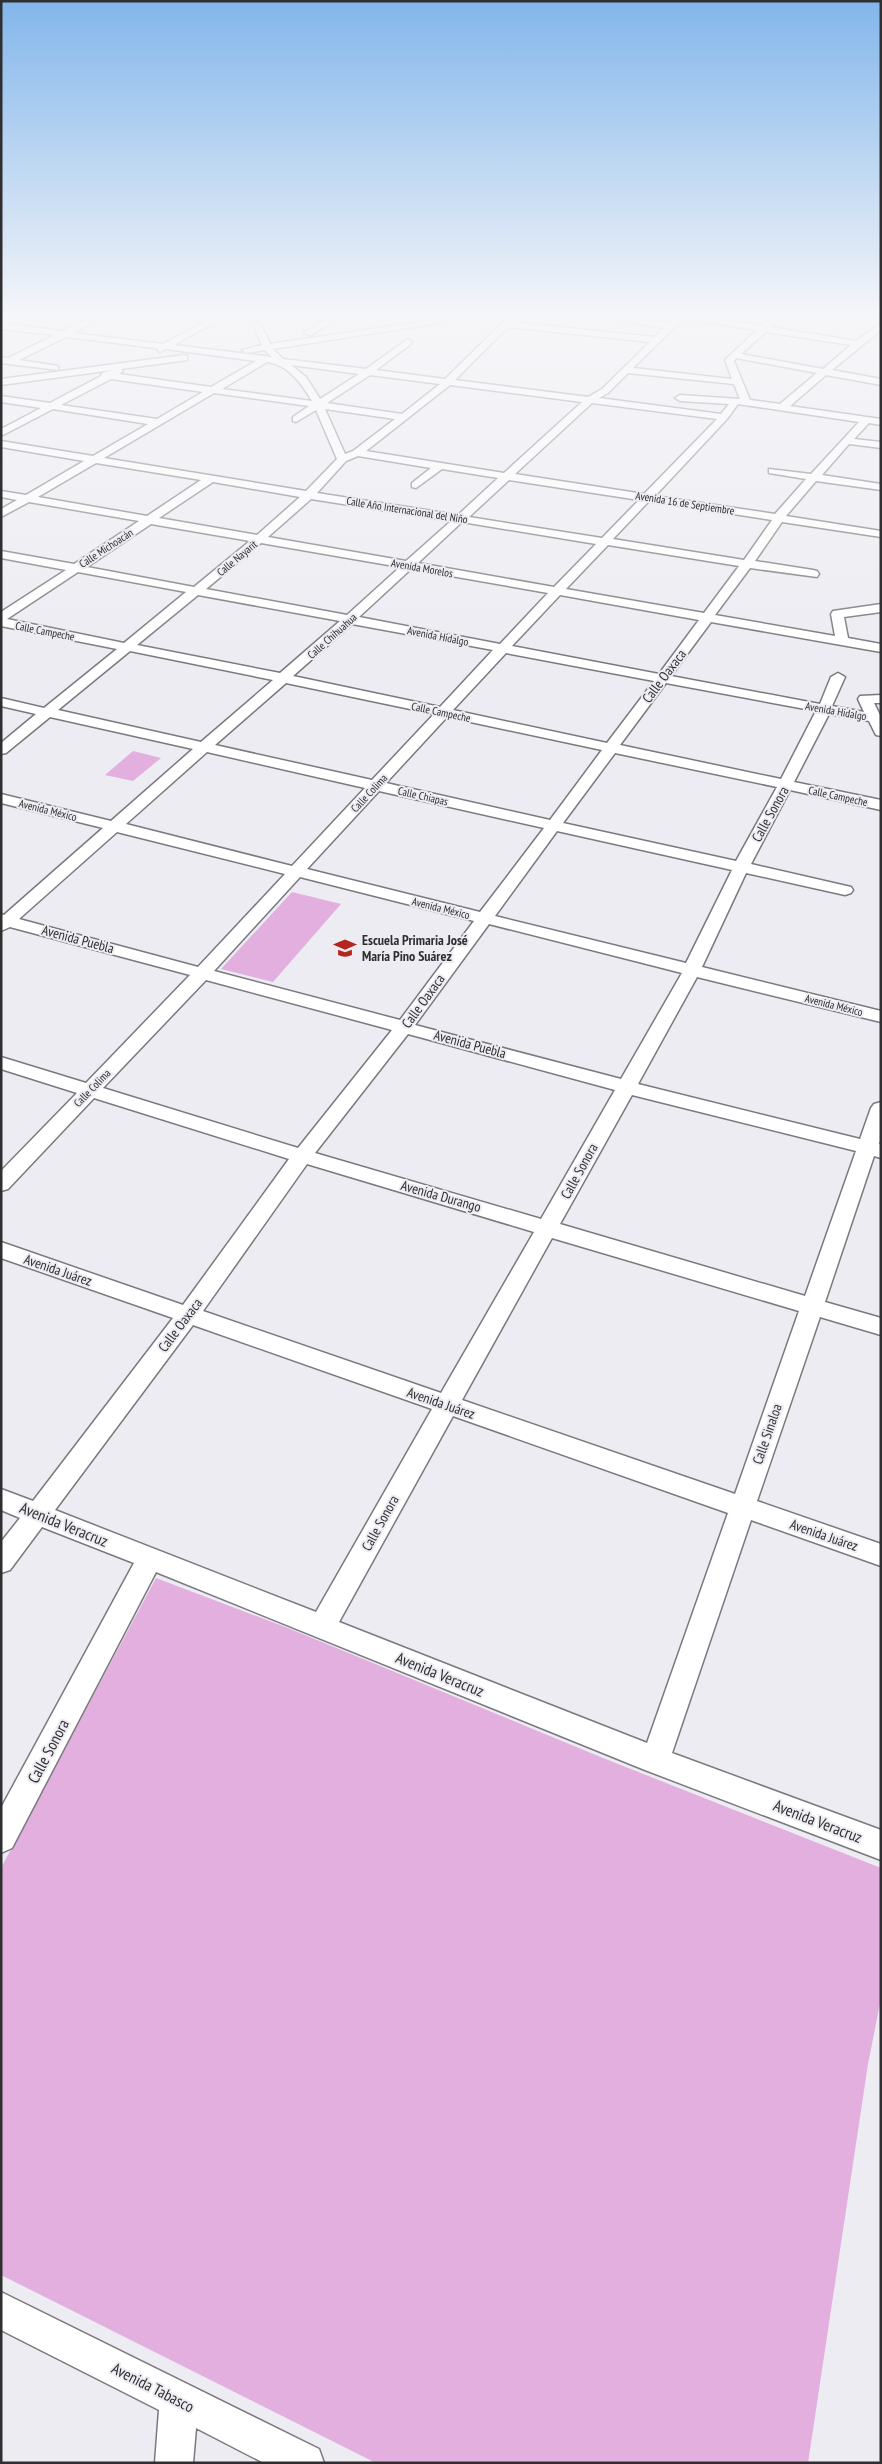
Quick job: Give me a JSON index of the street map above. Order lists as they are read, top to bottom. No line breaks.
{"streets":{"street":["Avenida 16 de Septiembre","Calle Año Internacional del Niño","Calle Michoacán","Calle Nayarit","Avenida Morelos","Calle Campeche","Calle Chihuahua","Avenida Hidalgo","Calle Oaxaca","Calle Colima","Calle Chiapas","Avenida México","Calle Sonora","Avenida Puebla","Avenida Durango","Avenida Juárez","Calle Sinaloa","Avenida Veracruz","Avenida Tabasco"]},"crossings":[["Avenida 16 de Septiembre","Calle Nayarit"],["Avenida 16 de Septiembre","Calle Chihuahua"],["Avenida 16 de Septiembre","Calle Oaxaca"],["Avenida 16 de Septiembre","Calle Colima"],["Calle Año Internacional del Niño","Calle Michoacán"],["Calle Año Internacional del Niño","Calle Nayarit"],["Calle Año Internacional del Niño","Calle Chihuahua"],["Calle Año Internacional del Niño","Calle Oaxaca"],["Calle Año Internacional del Niño","Calle Colima"],["Calle Michoacán","Avenida Morelos"],["Calle Michoacán","Calle Campeche"],["Calle Michoacán","Avenida Hidalgo"],["Calle Nayarit","Avenida Morelos"],["Calle Nayarit","Calle Campeche"],["Calle Nayarit","Avenida Hidalgo"],["Calle Nayarit","Calle Chiapas"],["Avenida Morelos","Calle Chihuahua"],["Avenida Morelos","Calle Oaxaca"],["Avenida Morelos","Calle Colima"],["Calle Campeche","Calle Chihuahua"],["Calle Campeche","Calle Oaxaca"],["Calle Campeche","Calle Colima"],["Calle Campeche","Calle Sonora"],["Calle Chihuahua","Avenida Hidalgo"],["Calle Chihuahua","Calle Chiapas"],["Calle Chihuahua","Avenida México"],["Calle Chihuahua","Avenida Puebla"],["Avenida Hidalgo","Calle Oaxaca"],["Avenida Hidalgo","Calle Colima"],["Avenida Hidalgo","Calle Sonora"],["Calle Oaxaca","Calle Chiapas"],["Calle Oaxaca","Avenida México"],["Calle Oaxaca","Avenida Puebla"],["Calle Oaxaca","Avenida Durango"],["Calle Oaxaca","Avenida Juárez"],["Calle Oaxaca","Avenida Veracruz"],["Calle Colima","Calle Chiapas"],["Calle Colima","Avenida México"],["Calle Colima","Avenida Puebla"],["Calle Colima","Avenida Durango"],["Calle Chiapas","Calle Sonora"],["Avenida México","Calle Sonora"],["Calle Sonora","Avenida Puebla"],["Calle Sonora","Avenida Durango"],["Calle Sonora","Avenida Juárez"],["Calle Sonora","Avenida Veracruz"],["Avenida Puebla","Calle Sinaloa"],["Avenida Durango","Calle Sinaloa"],["Avenida Juárez","Calle Sinaloa"],["Calle Sinaloa","Avenida Veracruz"]],"places":{"school or university":["Escuela Primaria José María Pino Suárez"]}}
